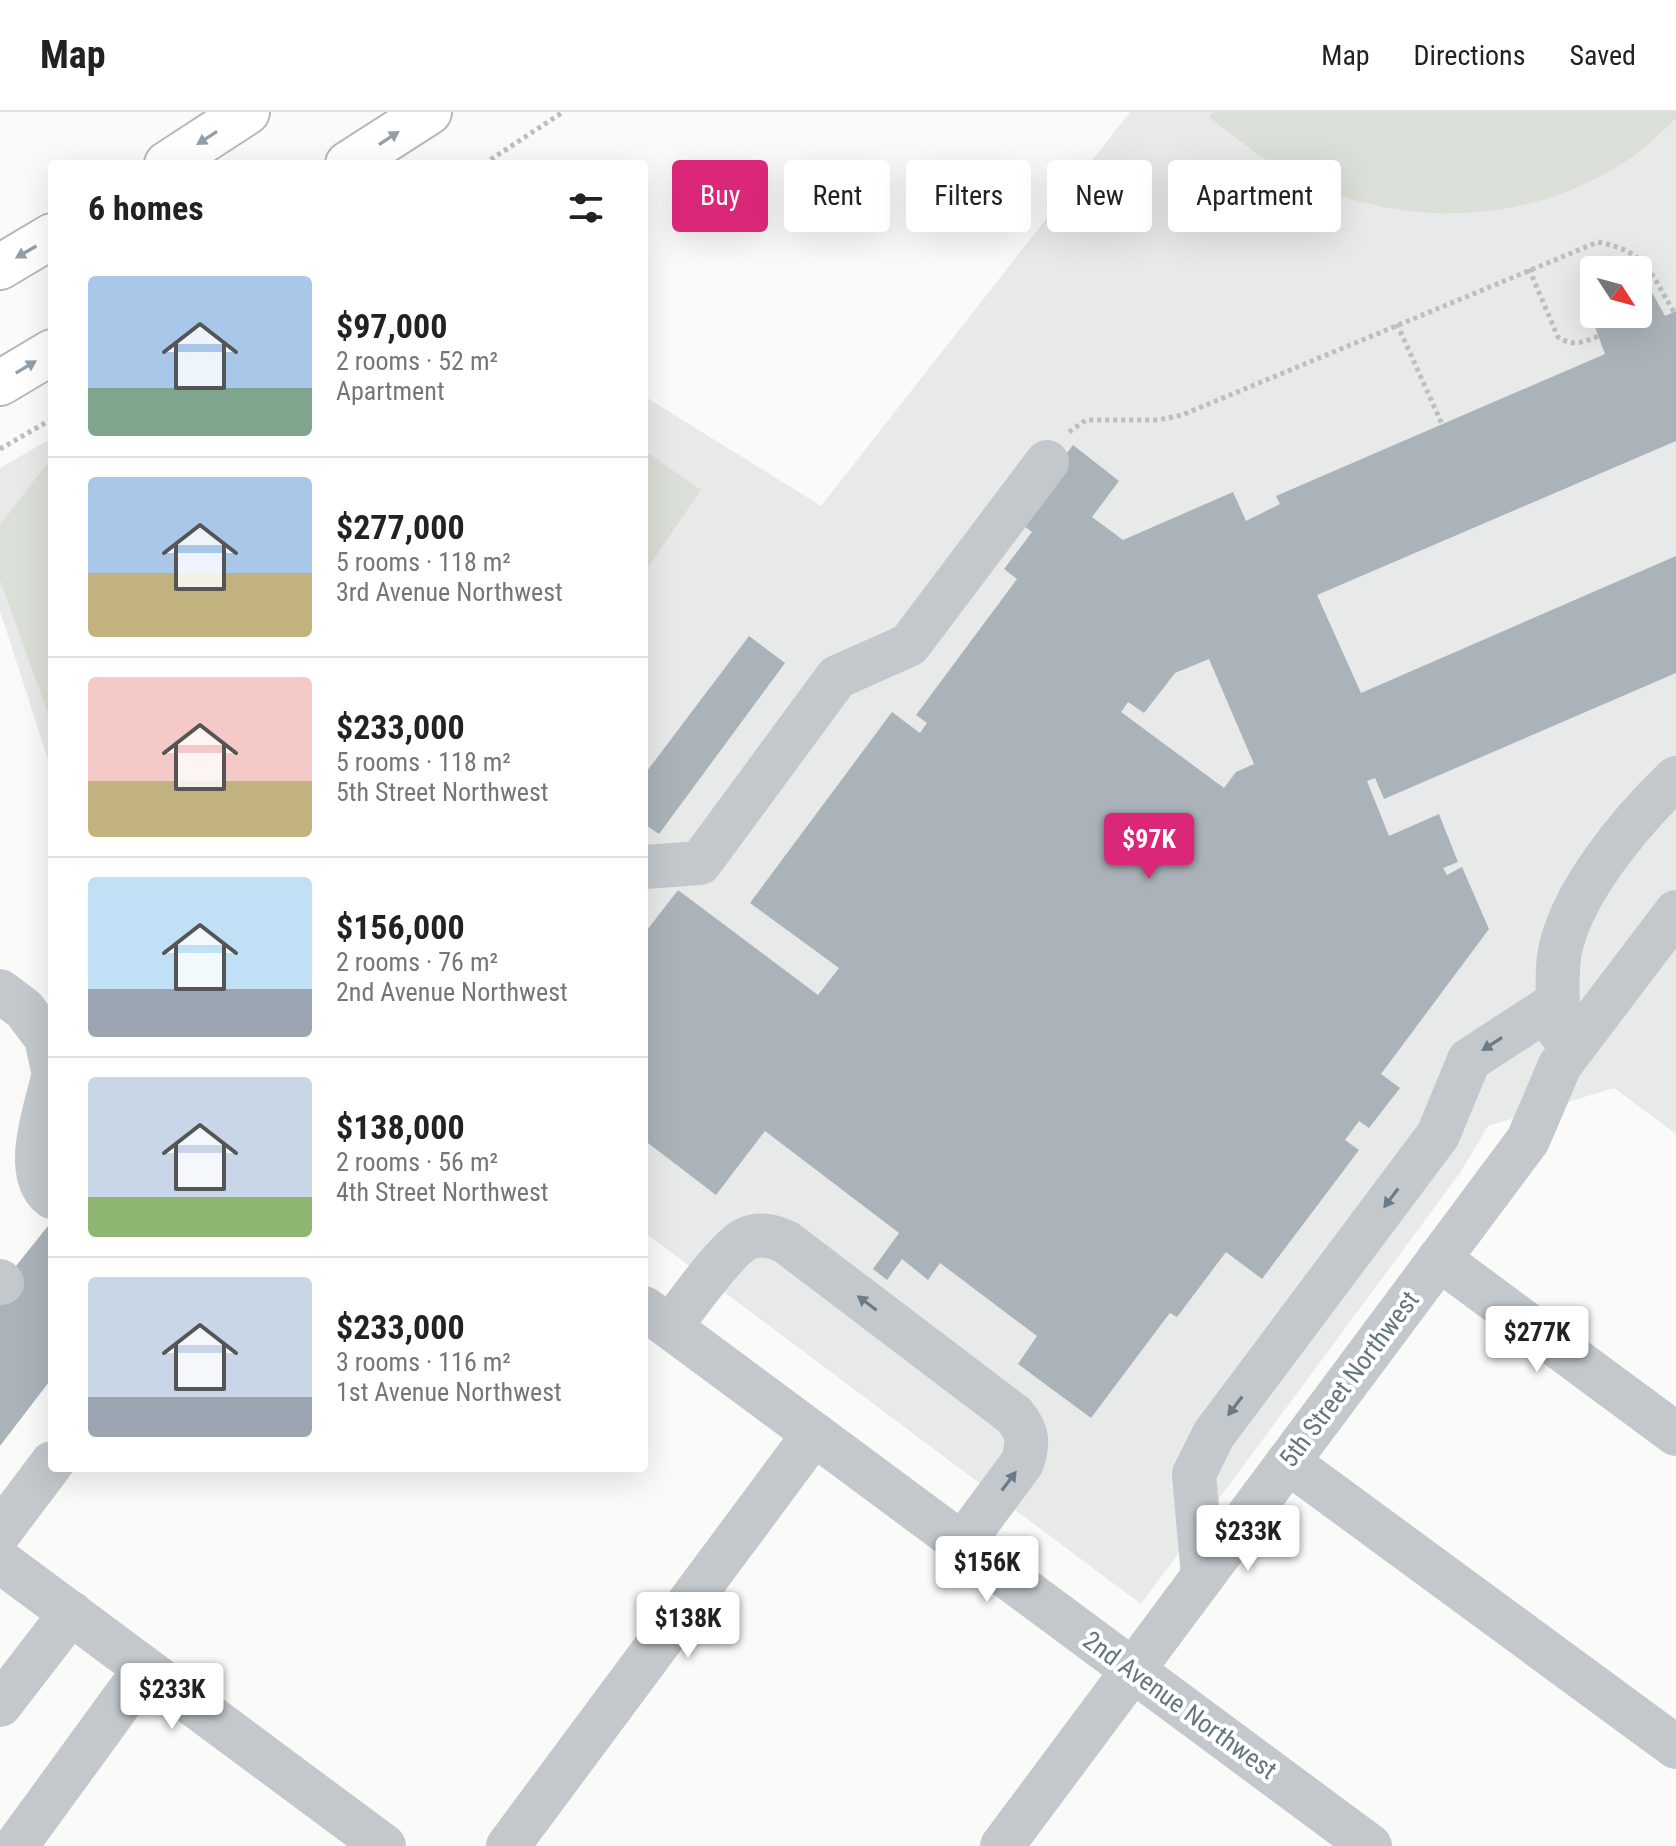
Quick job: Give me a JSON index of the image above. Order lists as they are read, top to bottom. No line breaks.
{"streets":{"street":["5th Street Northwest","2nd Avenue Northwest"]},"crossings":[["5th Street Northwest","2nd Avenue Northwest"]],"north":"bottom right","page":{"header":"Map","nav":["Map","Directions","Saved"],"chip":["Buy","Rent","Filters","New","Apartment"],"heading":"6 homes","list":[{"name":"$97,000","note":"2 rooms · 52 m² · Apartment"},{"name":"$277,000","note":"5 rooms · 118 m² · 3rd Avenue Northwest"},{"name":"$233,000","note":"5 rooms · 118 m² · 5th Street Northwest"},{"name":"$156,000","note":"2 rooms · 76 m² · 2nd Avenue Northwest"},{"name":"$138,000","note":"2 rooms · 56 m² · 4th Street Northwest"},{"name":"$233,000","note":"3 rooms · 116 m² · 1st Avenue Northwest"}],"price":["$97K","$277K","$233K","$156K","$138K","$233K"]}}
